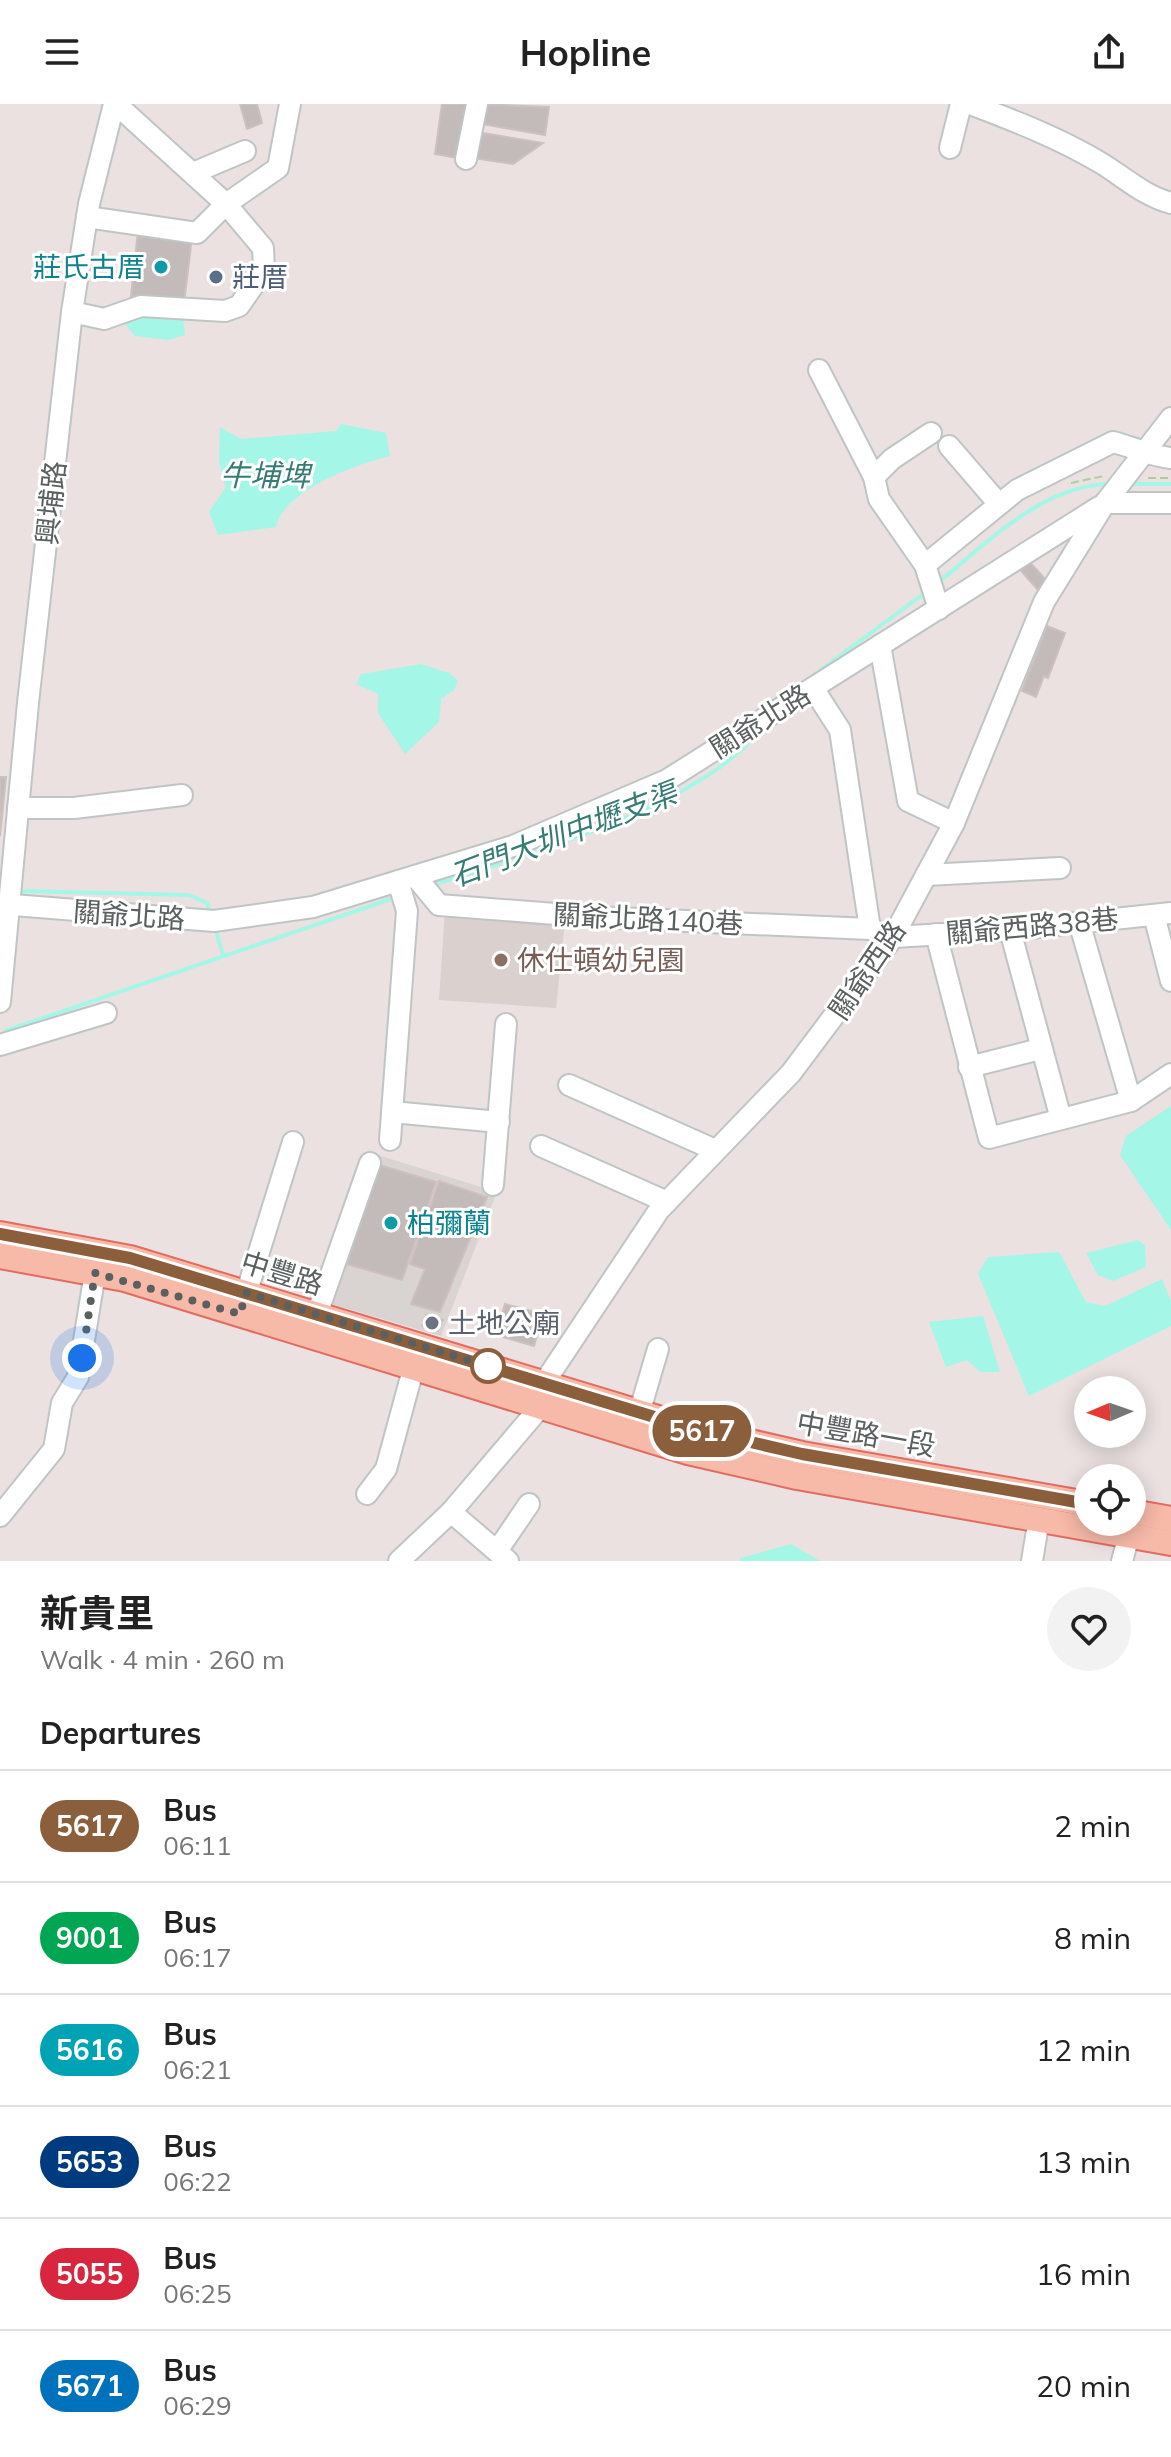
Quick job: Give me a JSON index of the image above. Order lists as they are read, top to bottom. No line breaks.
{"streets":{"main road":["中豐路","中豐路一段"],"street":["興埔路","關爺北路","關爺北路140巷","關爺西路38巷","關爺西路"]},"crossings":[["興埔路","關爺北路"],["關爺北路","關爺北路140巷"],["關爺北路","關爺西路"],["關爺北路140巷","關爺西路38巷"],["關爺北路140巷","關爺西路"],["關爺西路38巷","關爺西路"],["關爺西路","中豐路"],["關爺西路","中豐路一段"],["中豐路","中豐路一段"]],"water":["牛埔埤","石門大圳中壢支渠"],"places":["莊氏古厝","莊厝","休仕頓幼兒園","柏彌蘭","土地公廟"],"lines":["bus line 5617"],"north":"left","page":{"header":"Hopline","on_map":"5617","heading":[["新貴里","Walk · 4 min · 260 m"],"Departures"],"list":[{"mark":"5617","name":"Bus","note":"06:11","value":"2 min"},{"mark":"9001","name":"Bus","note":"06:17","value":"8 min"},{"mark":"5616","name":"Bus","note":"06:21","value":"12 min"},{"mark":"5653","name":"Bus","note":"06:22","value":"13 min"},{"mark":"5055","name":"Bus","note":"06:25","value":"16 min"},{"mark":"5671","name":"Bus","note":"06:29","value":"20 min"}]}}
